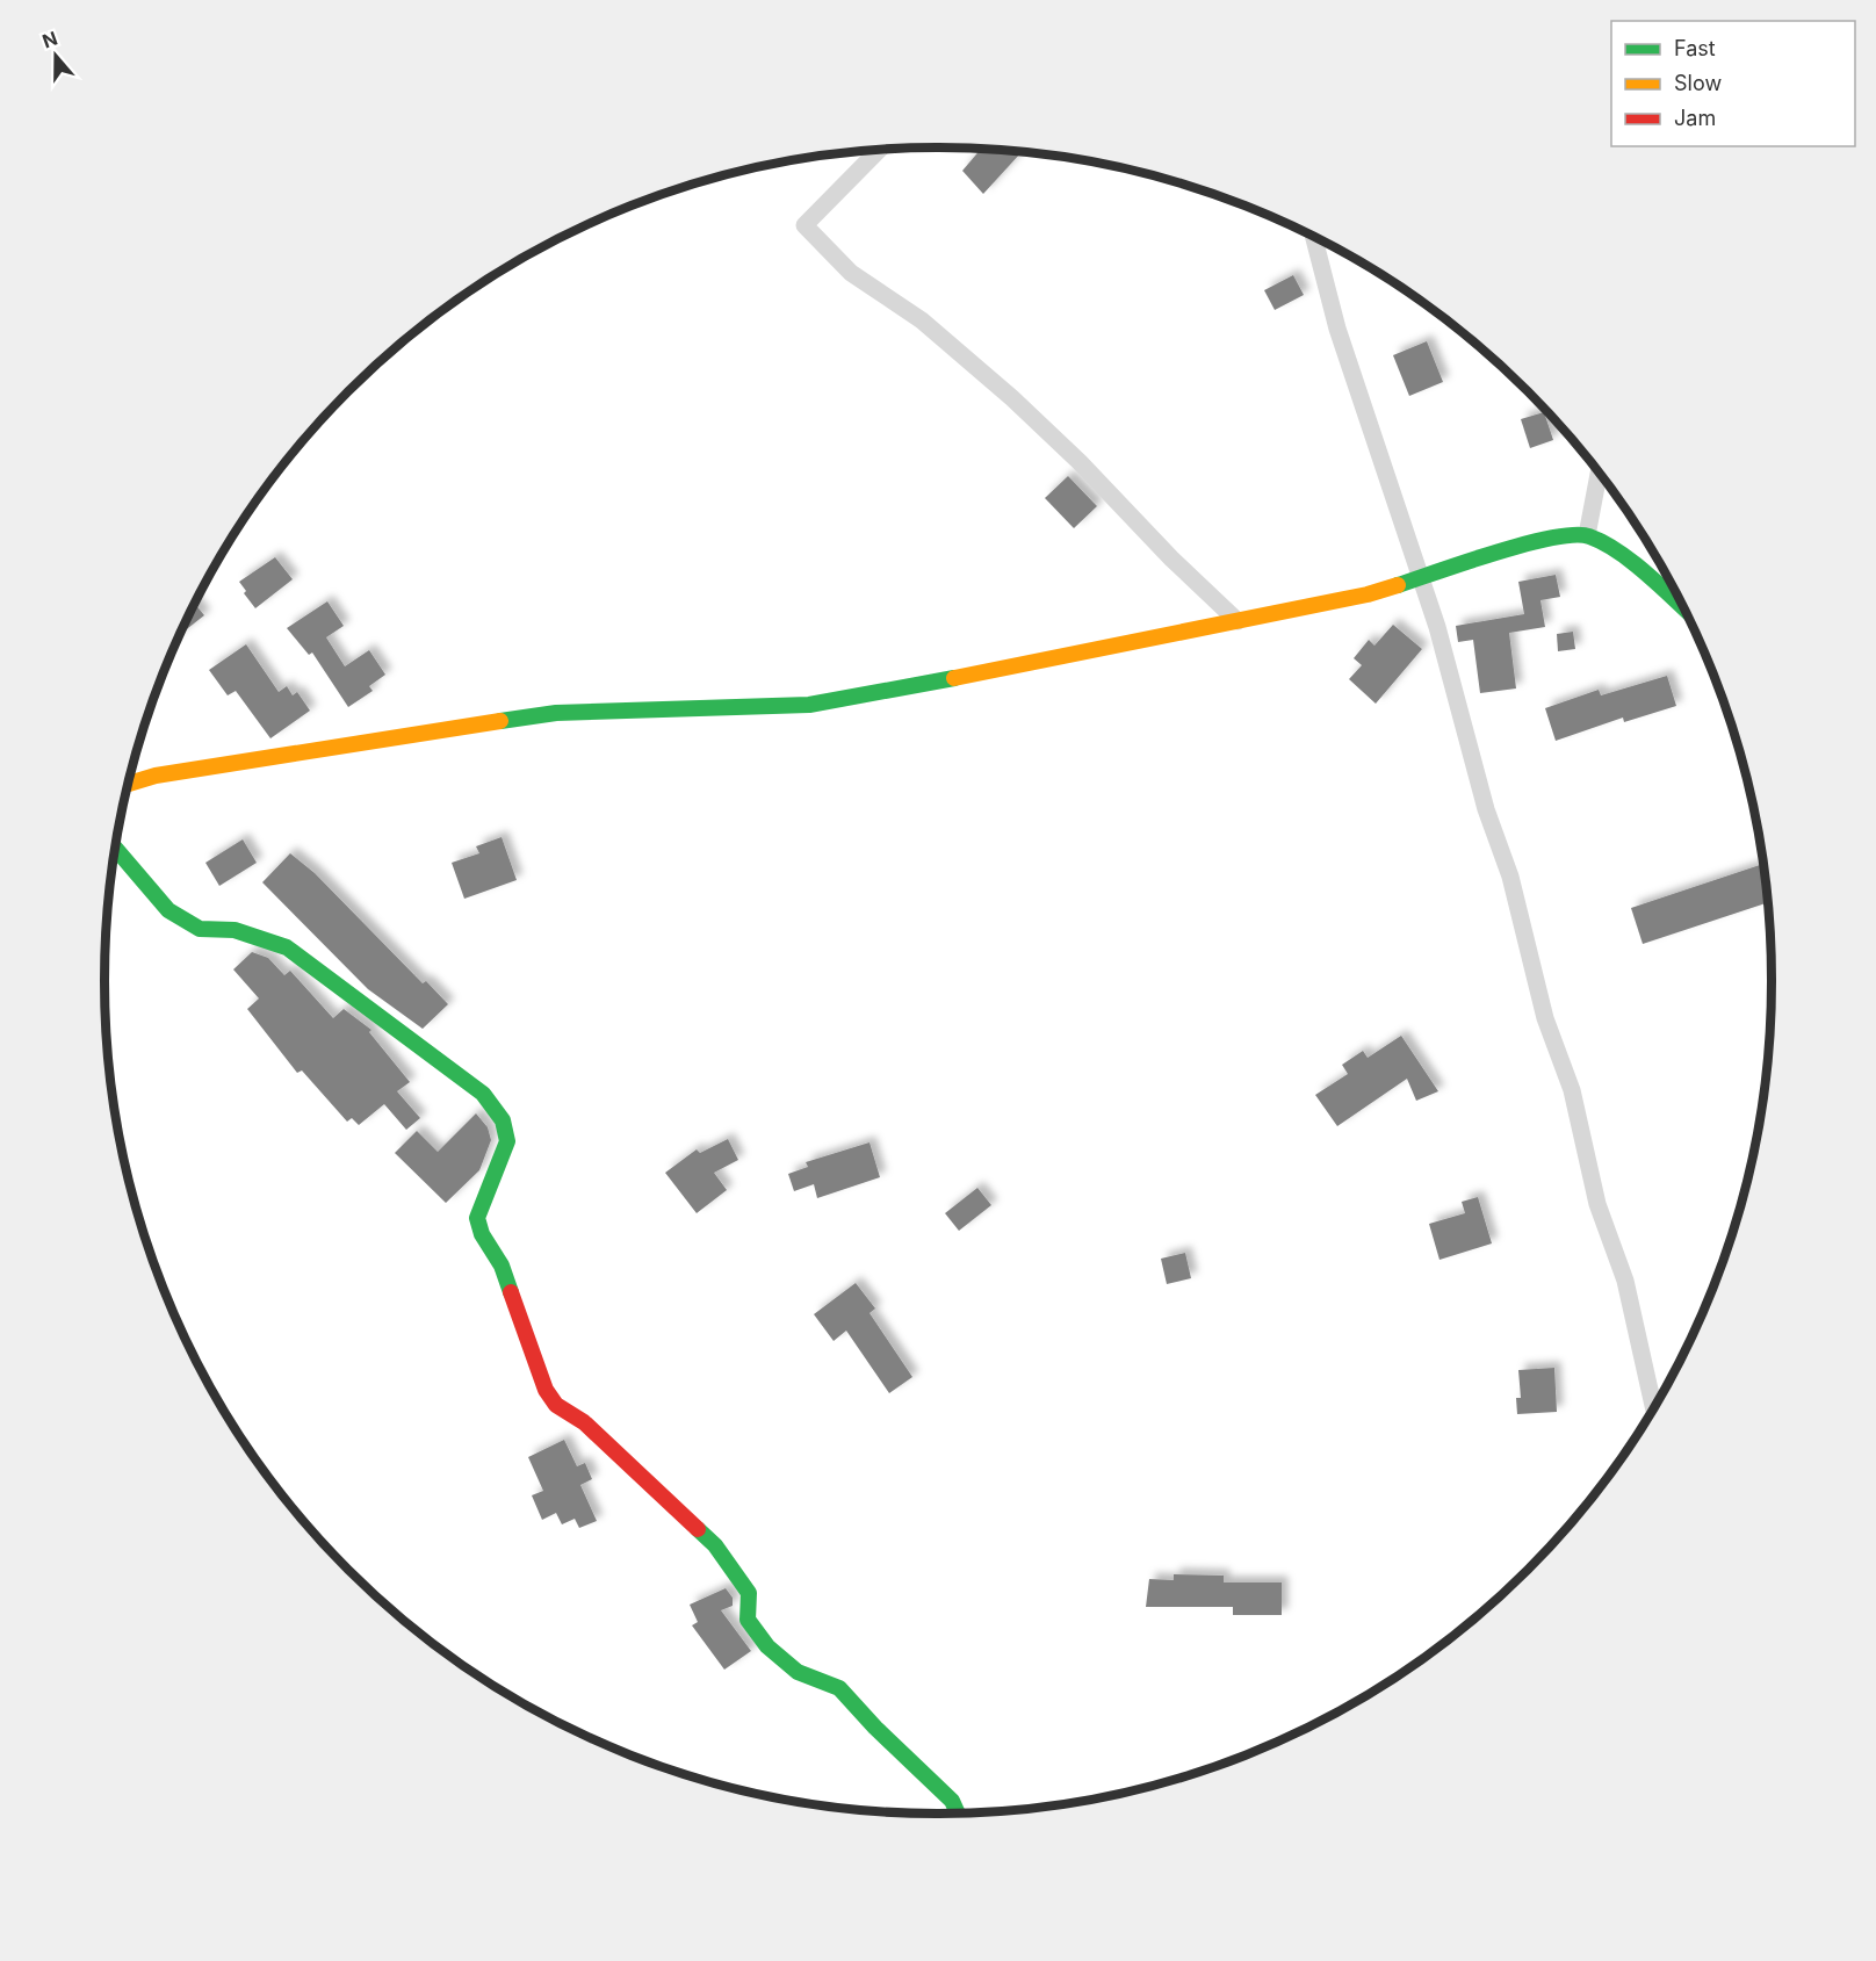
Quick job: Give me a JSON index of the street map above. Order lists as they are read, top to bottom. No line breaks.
{"legend":["Fast","Slow","Jam"],"north":"top"}
